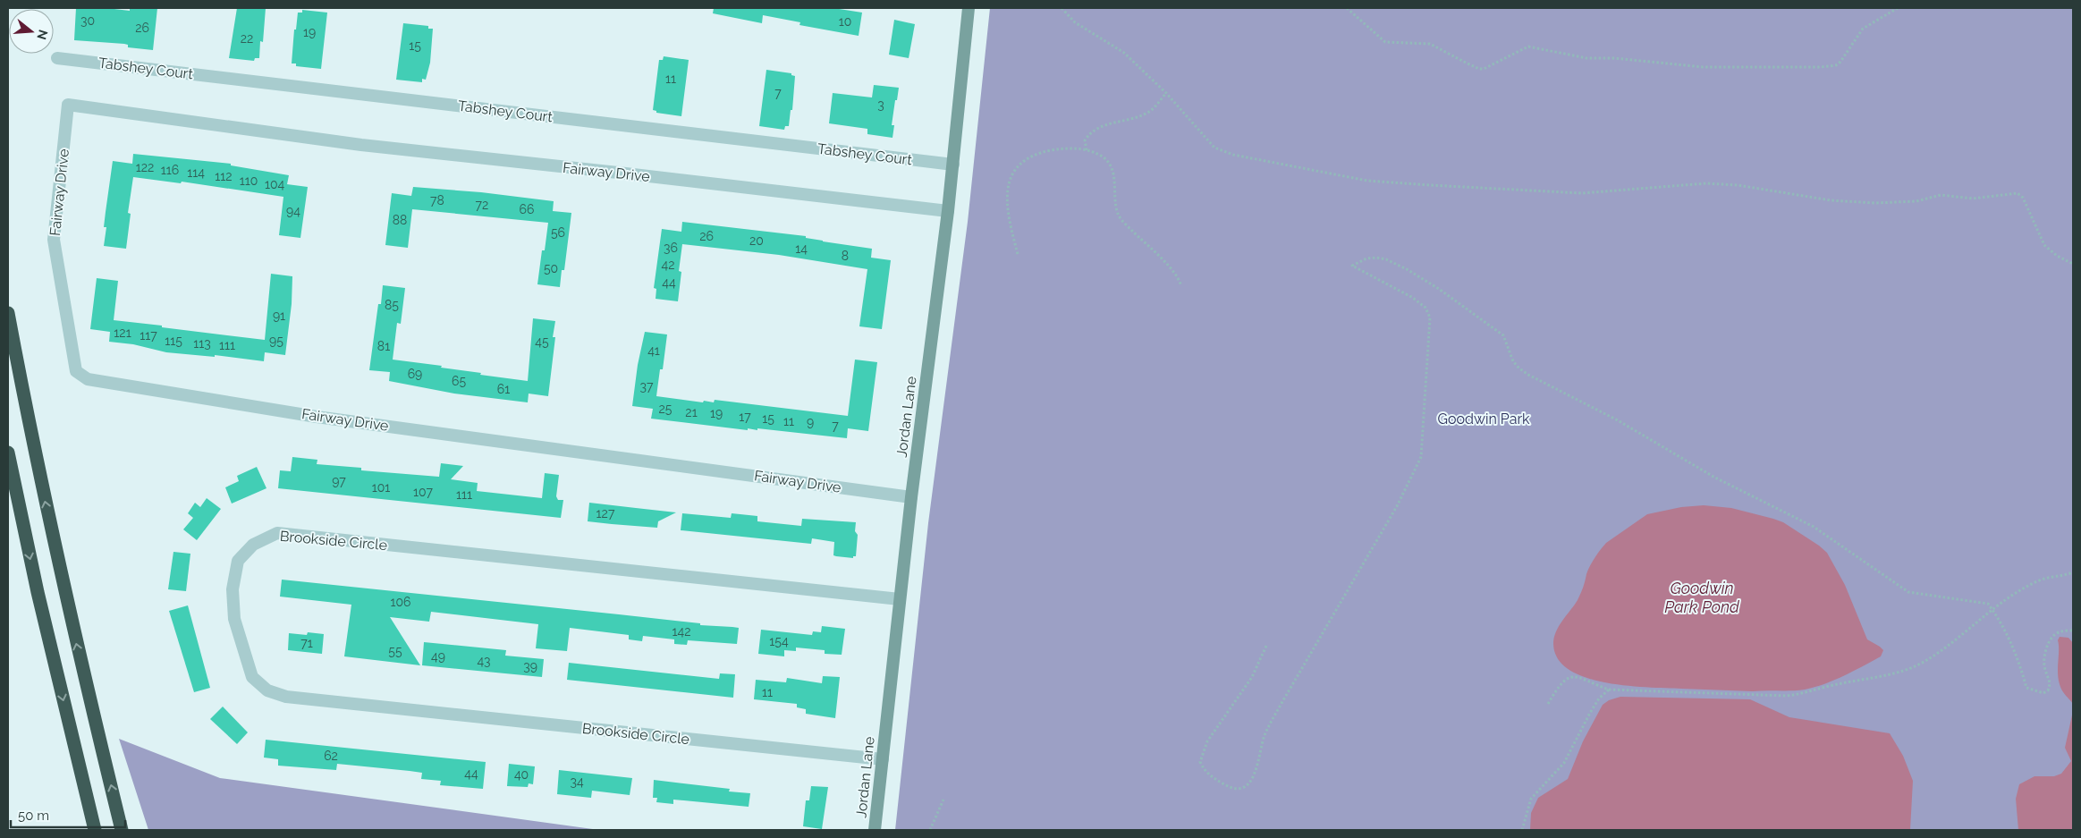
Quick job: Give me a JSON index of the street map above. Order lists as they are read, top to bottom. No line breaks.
{"streets":{"main road":["Jordan Lane"],"street":["Tabshey Court","Fairway Drive","Brookside Circle"]},"crossings":[["Tabshey Court","Jordan Lane"],["Fairway Drive","Jordan Lane"],["Jordan Lane","Brookside Circle"]],"water":["Goodwin Park Pond"],"parks":["Goodwin Park"],"house_numbers":["30","10","26","19","22","15","11","7","3","122","116","114","112","110","104","78","72","66","94","88","56","26","20","36","14","8","42","50","44","85","91","121","117","115","95","45","113","111","81","41","69","65","37","61","25","21","19","17","15","11","9","7","97","101","107","111","127","106","142","154","71","55","49","43","39","11","62","44","40","34"],"scale_bar":"50 m","north":"right"}
